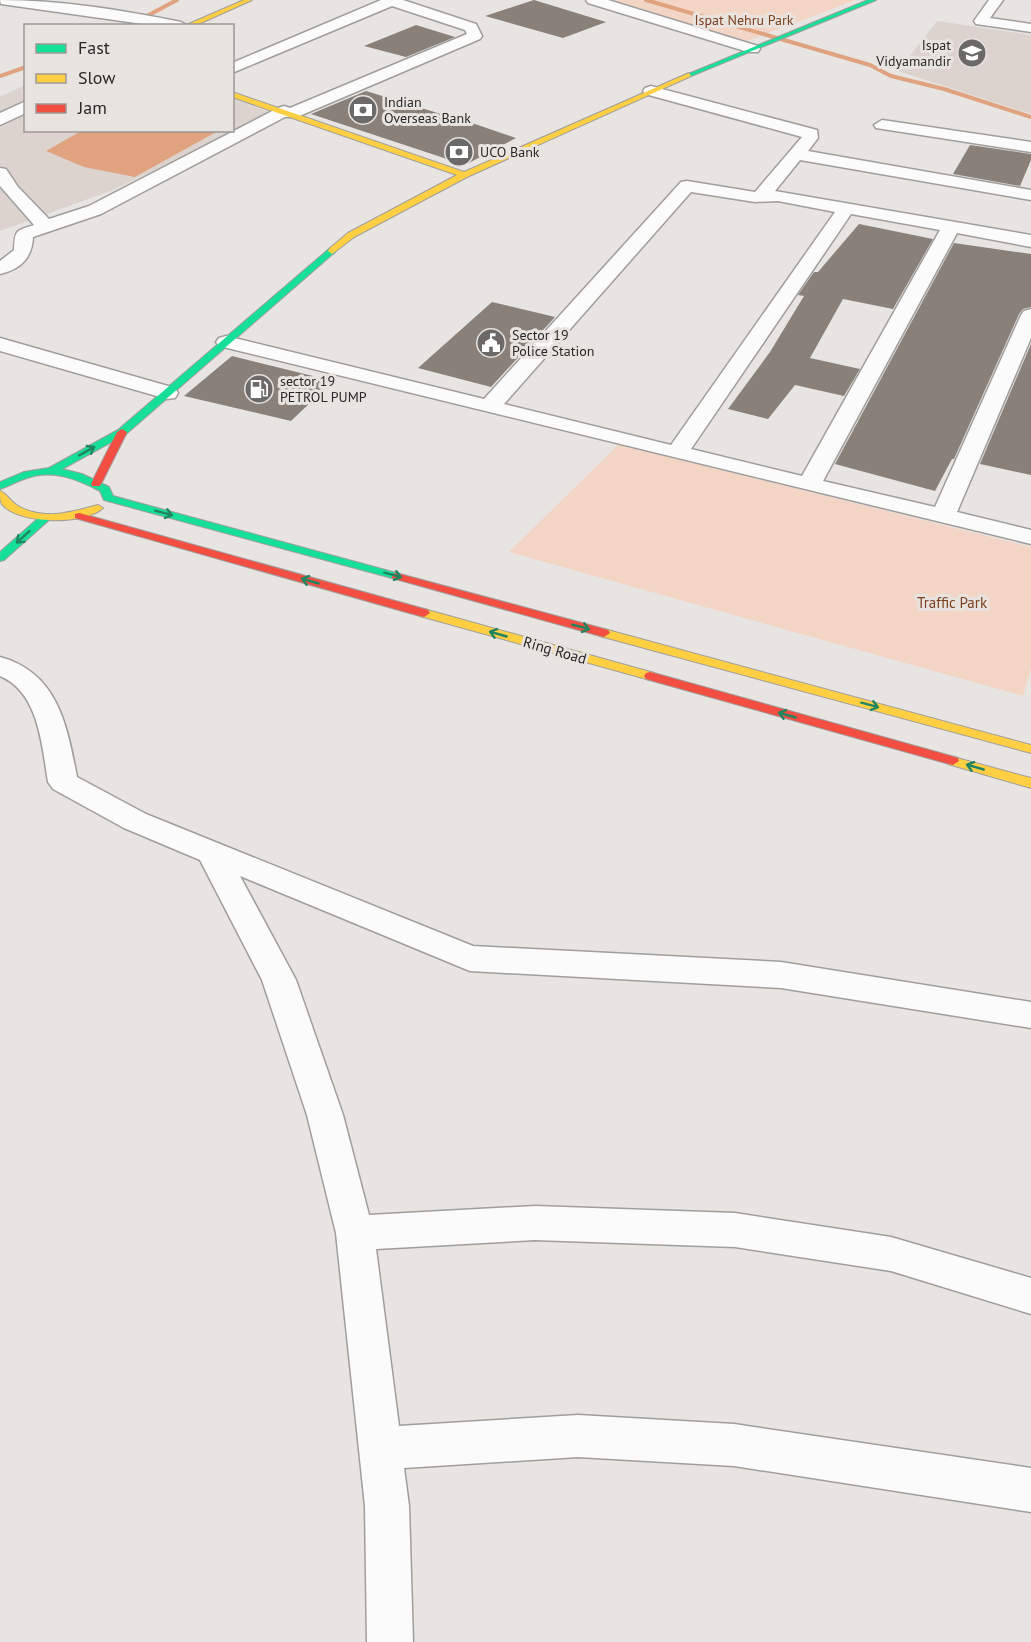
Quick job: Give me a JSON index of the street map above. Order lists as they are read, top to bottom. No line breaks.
{"streets":{"street":["Ring Road"]},"parks":["Ispat Nehru Park","Traffic Park"],"places":{"school or university":["Ispat Vidyamandir"],"bank":["Indian Overseas Bank","UCO Bank"],"public building":["Sector 19 Police Station"],"fuel station":["sector 19 PETROL PUMP"]},"legend":["Fast","Slow","Jam"]}
